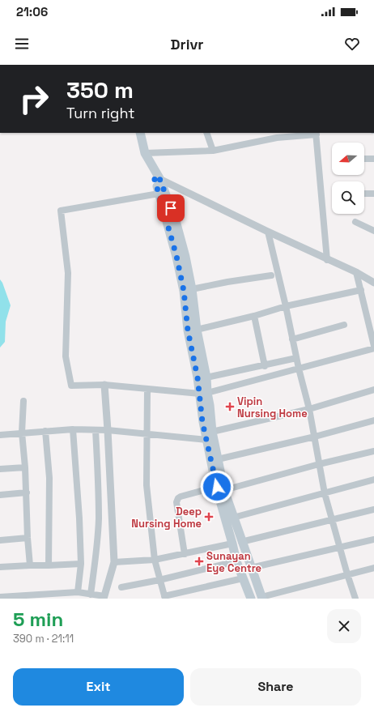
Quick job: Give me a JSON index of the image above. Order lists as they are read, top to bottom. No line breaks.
{"places":{"health":["Vipin Nursing Home","Deep Nursing Home","Sunayan Eye Centre"]},"north":"left","page":{"status":"21:06","header":"Drivr","turn":["350 m","Turn right"],"heading":["5 min","390 m · 21:11"],"buttons":["Exit","Share"]}}
